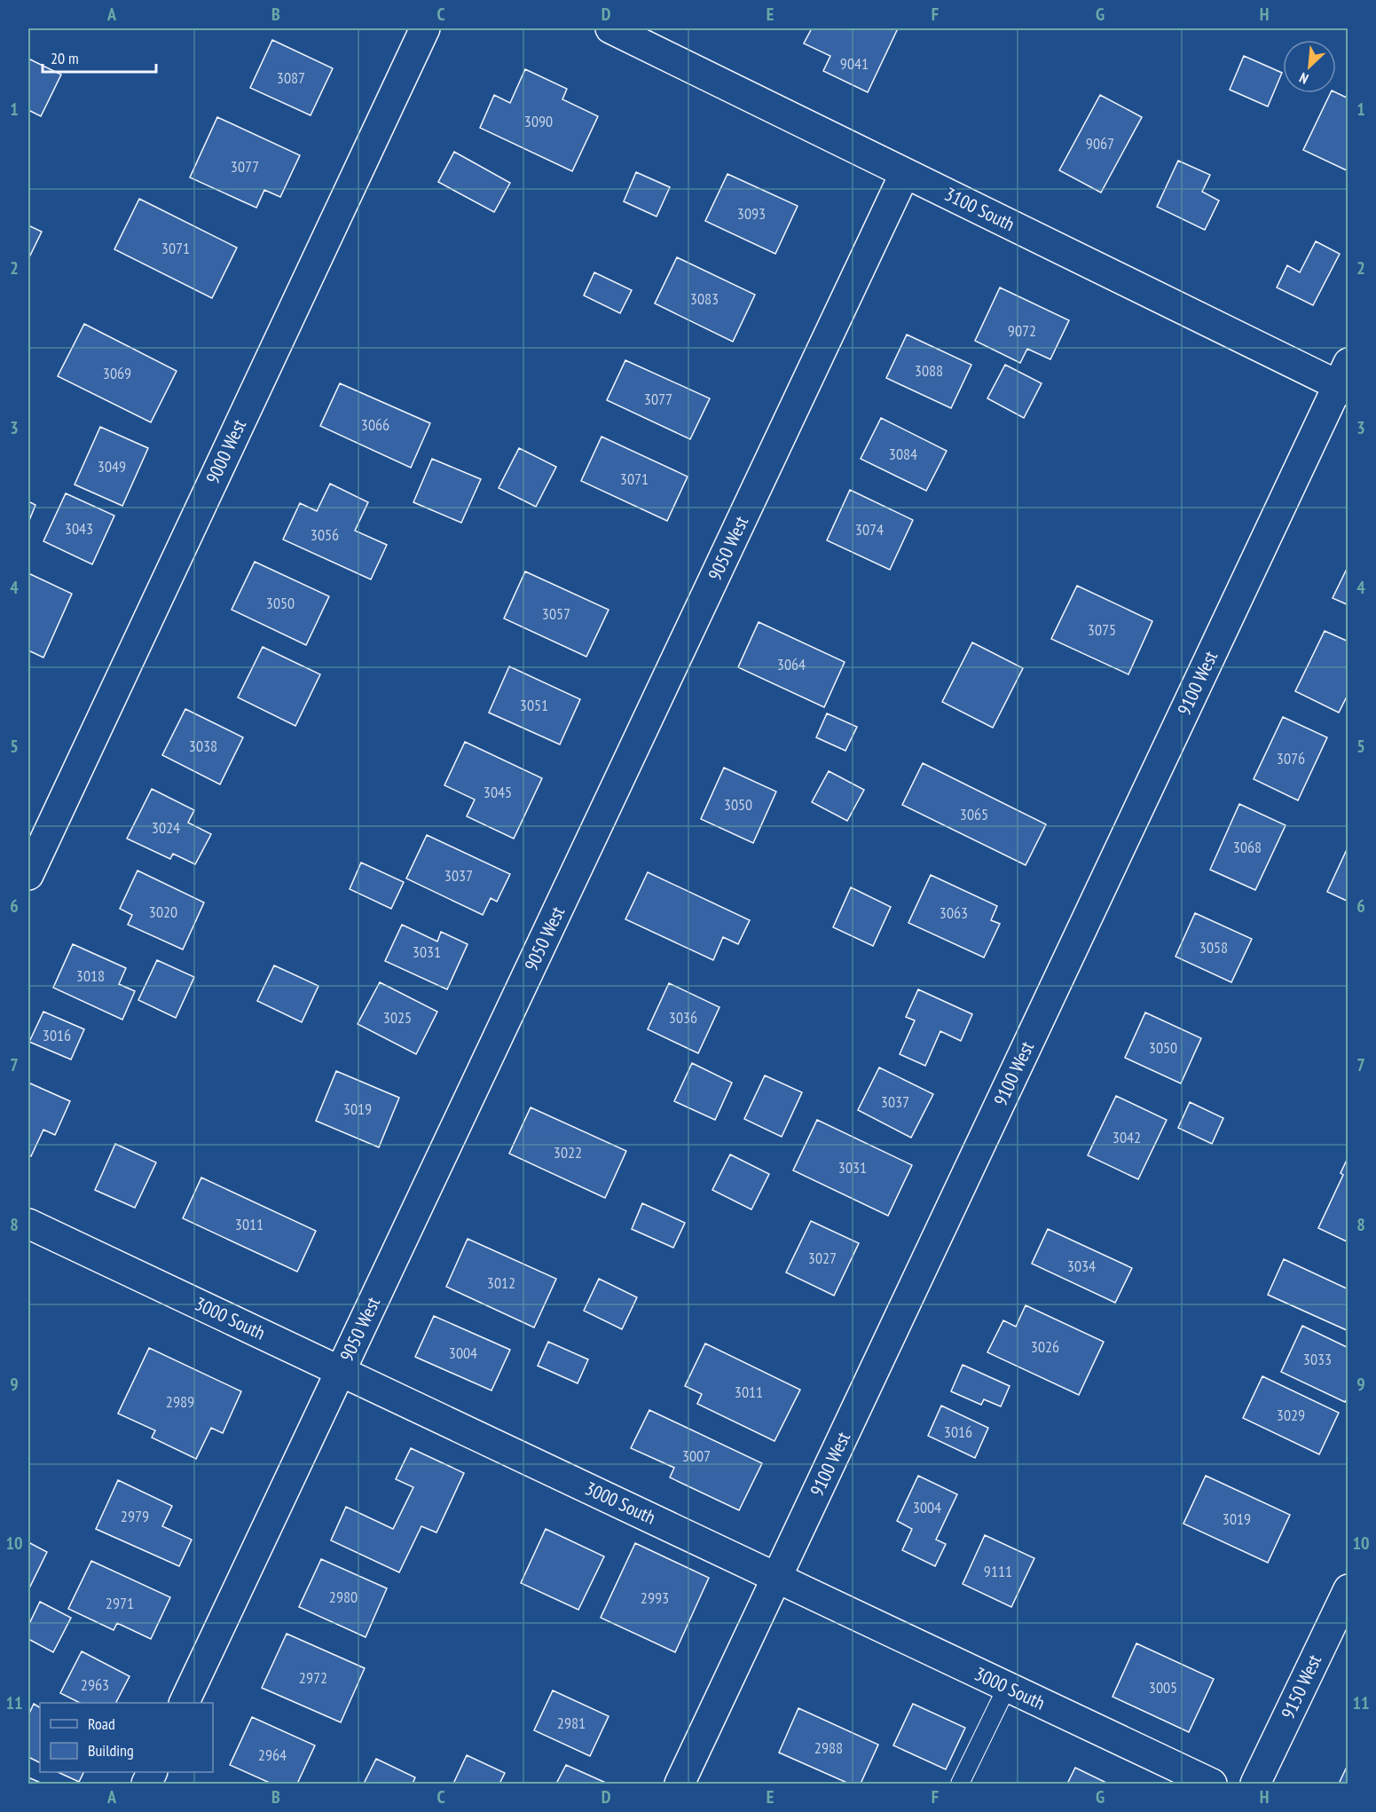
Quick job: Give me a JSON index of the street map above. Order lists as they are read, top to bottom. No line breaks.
{"streets":{"street":["3100 South","9000 West","9050 West","9100 West","3000 South","9150 West"]},"crossings":[["3100 South","9050 West"],["3100 South","9100 West"],["9050 West","3000 South"],["9100 West","3000 South"]],"house_numbers":["9041","3087","3090","9067","3077","3093","3071","3083","9072","3088","3069","3077","3066","3084","3049","3071","3043","3074","3056","3050","3057","3075","3064","3051","3038","3076","3045","3050","3065","3024","3068","3037","3020","3063","3058","3031","3018","3025","3036","3016","3050","3037","3019","3042","3022","3031","3011","3027","3034","3012","3026","3004","3033","3011","2989","3029","3016","3007","3004","2979","3019","9111","2980","2993","2971","2972","2963","3005","2981","2988","2964"],"legend":["Road","Building"],"scale_bar":"20 m","north":"bottom left","grid":{"columns":["A","B","C","D","E","F","G","H"],"rows":["1","2","3","4","5","6","7","8","9","10","11"]}}
